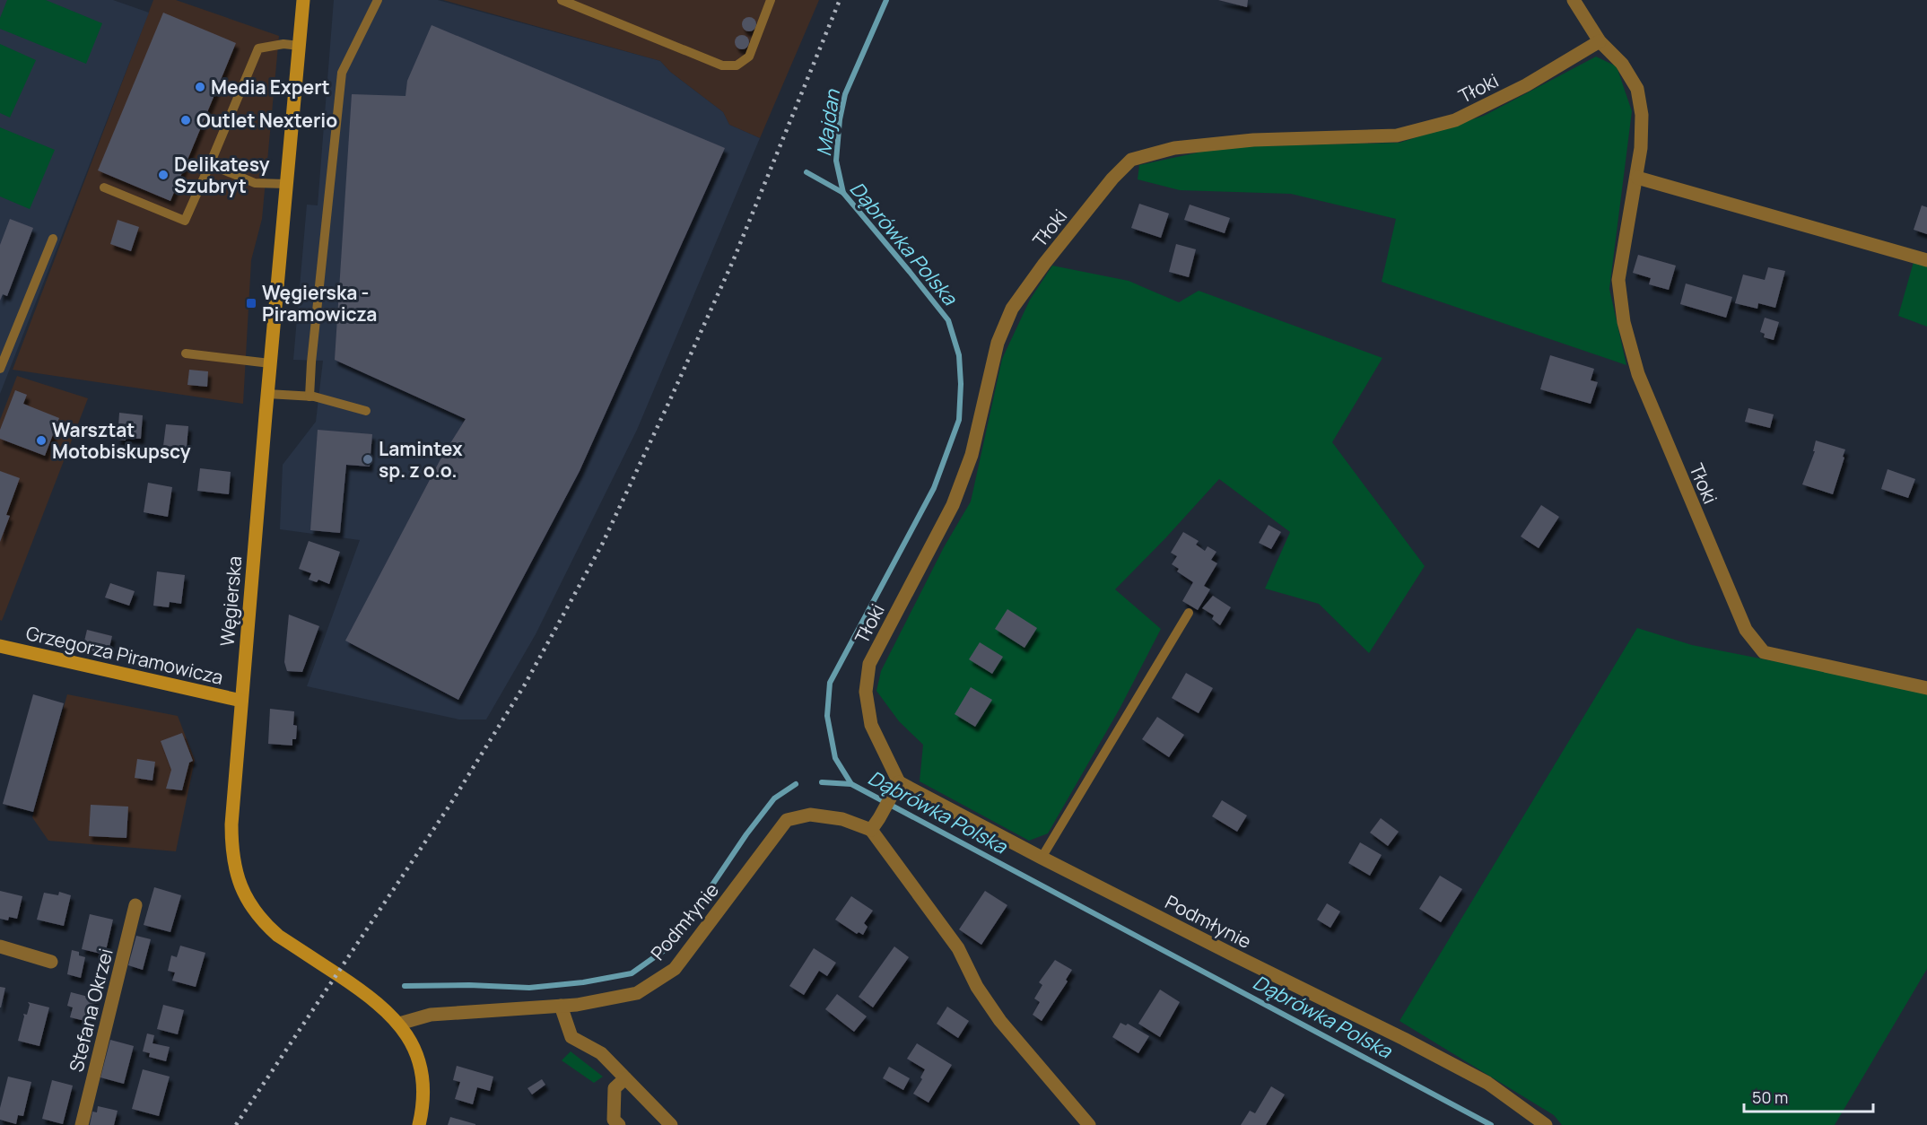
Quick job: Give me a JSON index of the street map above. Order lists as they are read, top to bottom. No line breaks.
{"streets":{"main road":["Węgierska","Grzegorza Piramowicza"],"street":["Tłoki","Podmłynie","Stefana Okrzei"]},"crossings":[["Tłoki","Podmłynie"],["Węgierska","Grzegorza Piramowicza"],["Węgierska","Podmłynie"]],"water":["Majdan","Dąbrówka Polska"],"places":{"other":["Media Expert","Outlet Nexterio","Delikatesy Szubryt","Warsztat Motobiskupscy","Lamintex sp. z o.o."],"transit":["Węgierska - Piramowicza"]},"scale_bar":"50 m"}
